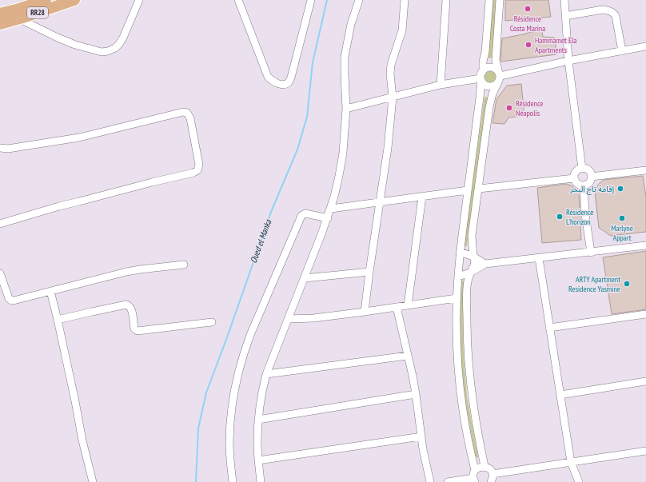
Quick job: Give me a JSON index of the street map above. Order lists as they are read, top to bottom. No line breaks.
{"streets":{"main road":["RR28"]},"water":["Oued el Manka"],"places":["Résidence Costa Marina","Hammamet Ela Apartments","Résidence Néapolis","إقامة تاج البحر","Résidence L'horizon","Marlyne Appart","ARTY Apartment Residence Yasmine"]}
